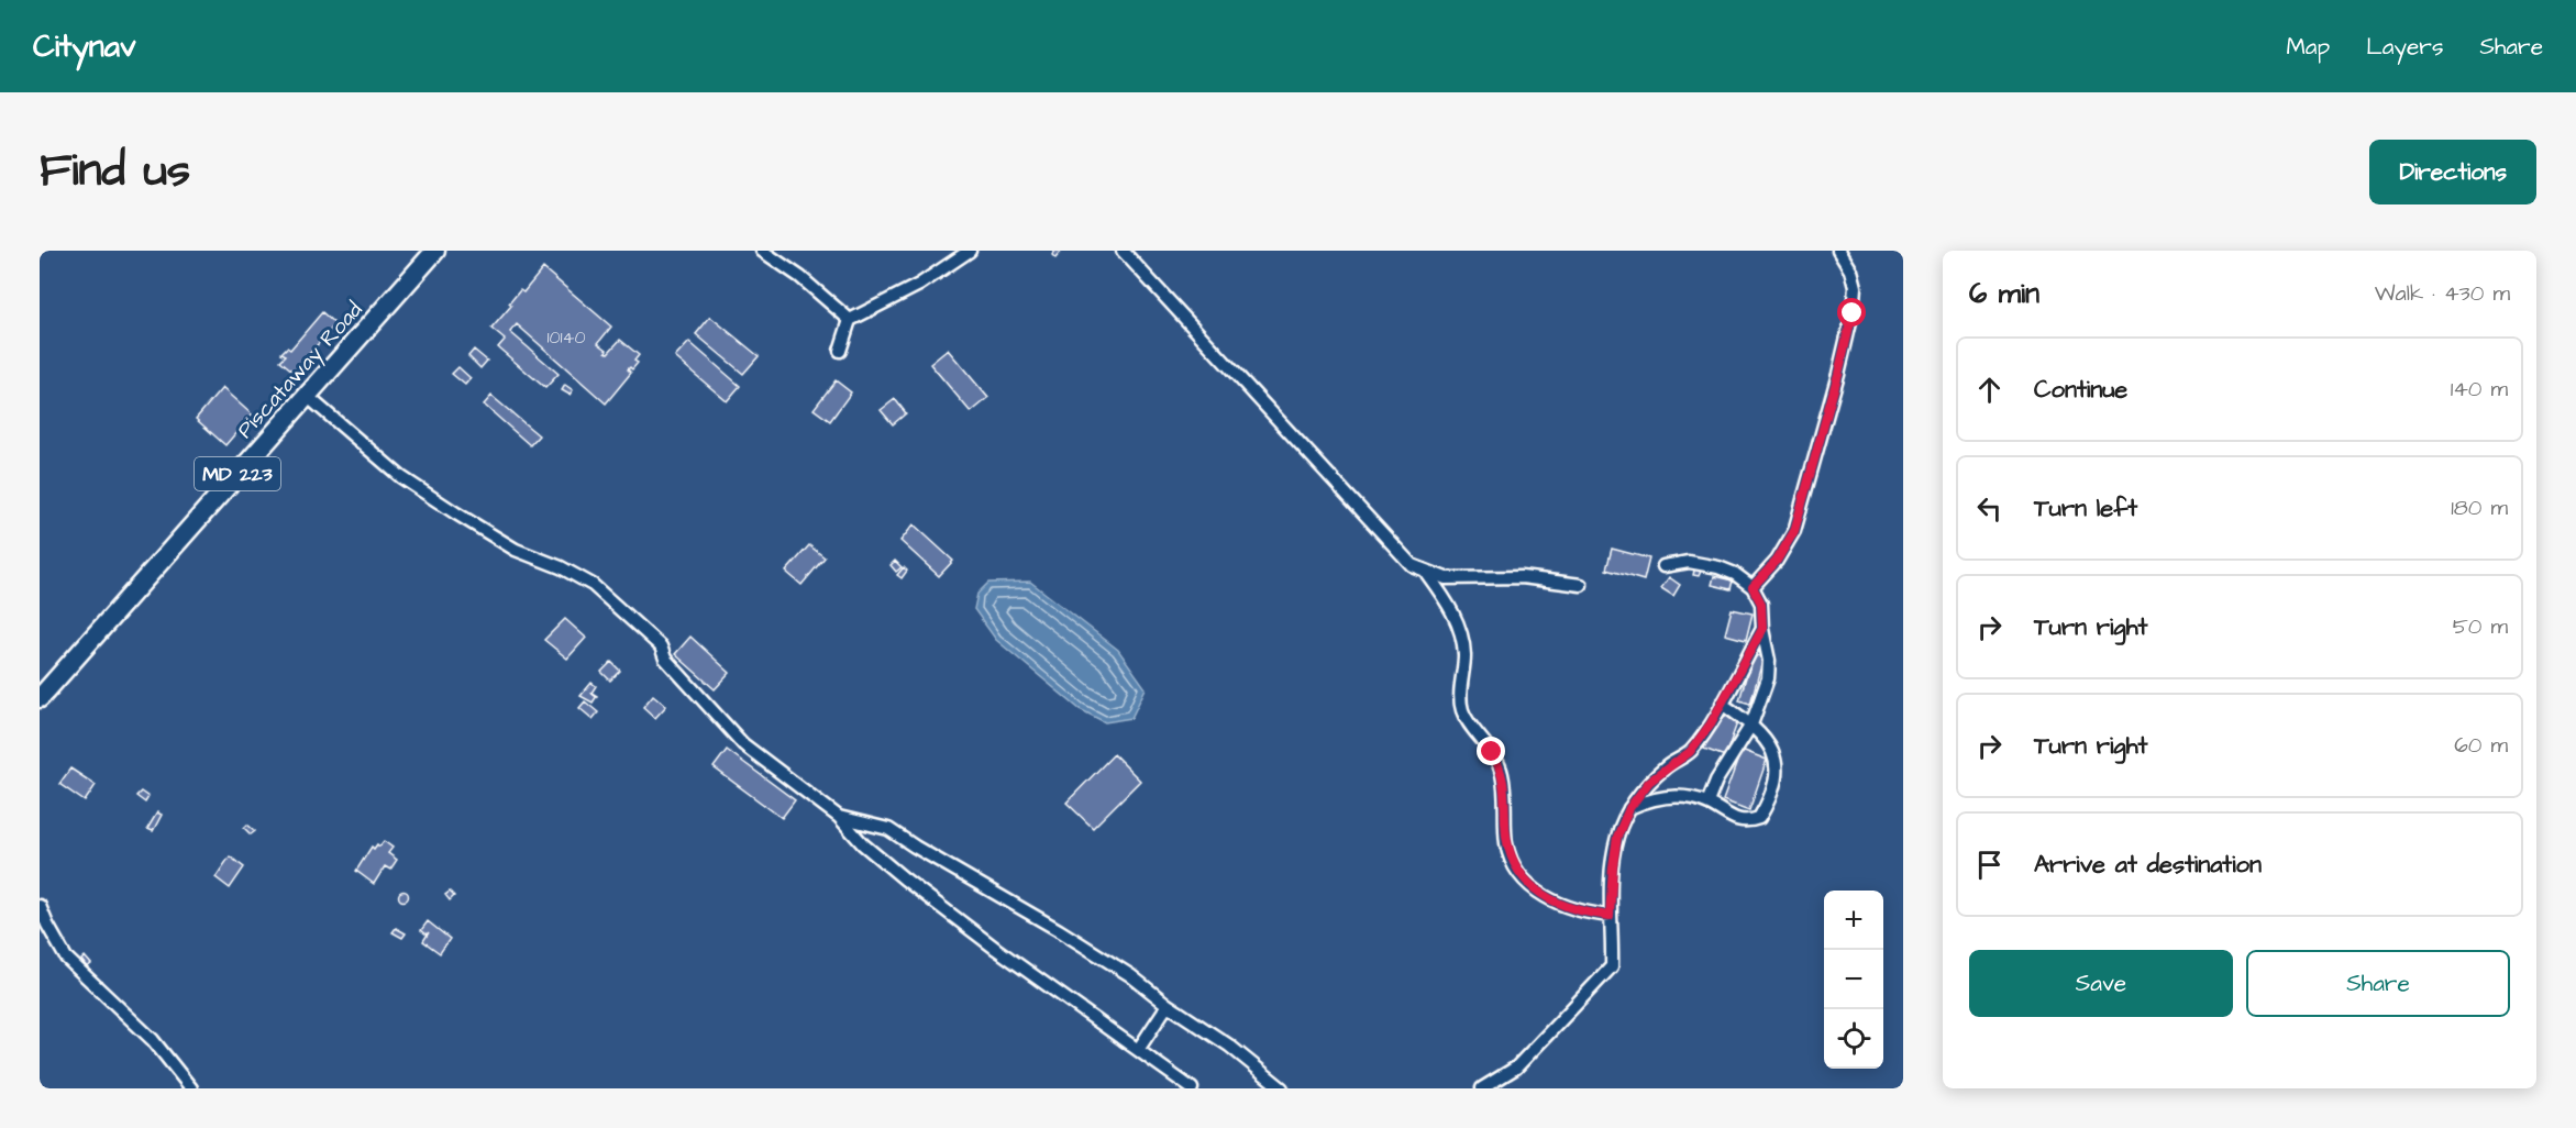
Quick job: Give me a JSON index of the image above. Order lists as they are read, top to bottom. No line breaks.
{"streets":{"main road":["Piscataway Road","MD 223"]},"house_numbers":["10140"],"page":{"header":"Citynav","nav":["Map","Layers","Share"],"title":"Find us","buttons":["Directions",["Save","Share"]],"heading":["6 min","Walk · 430 m"],"list":[["Continue","140 m"],["Turn left","180 m"],["Turn right","50 m"],["Turn right","60 m"],"Arrive at destination"],"map_buttons":["+","−"]}}
